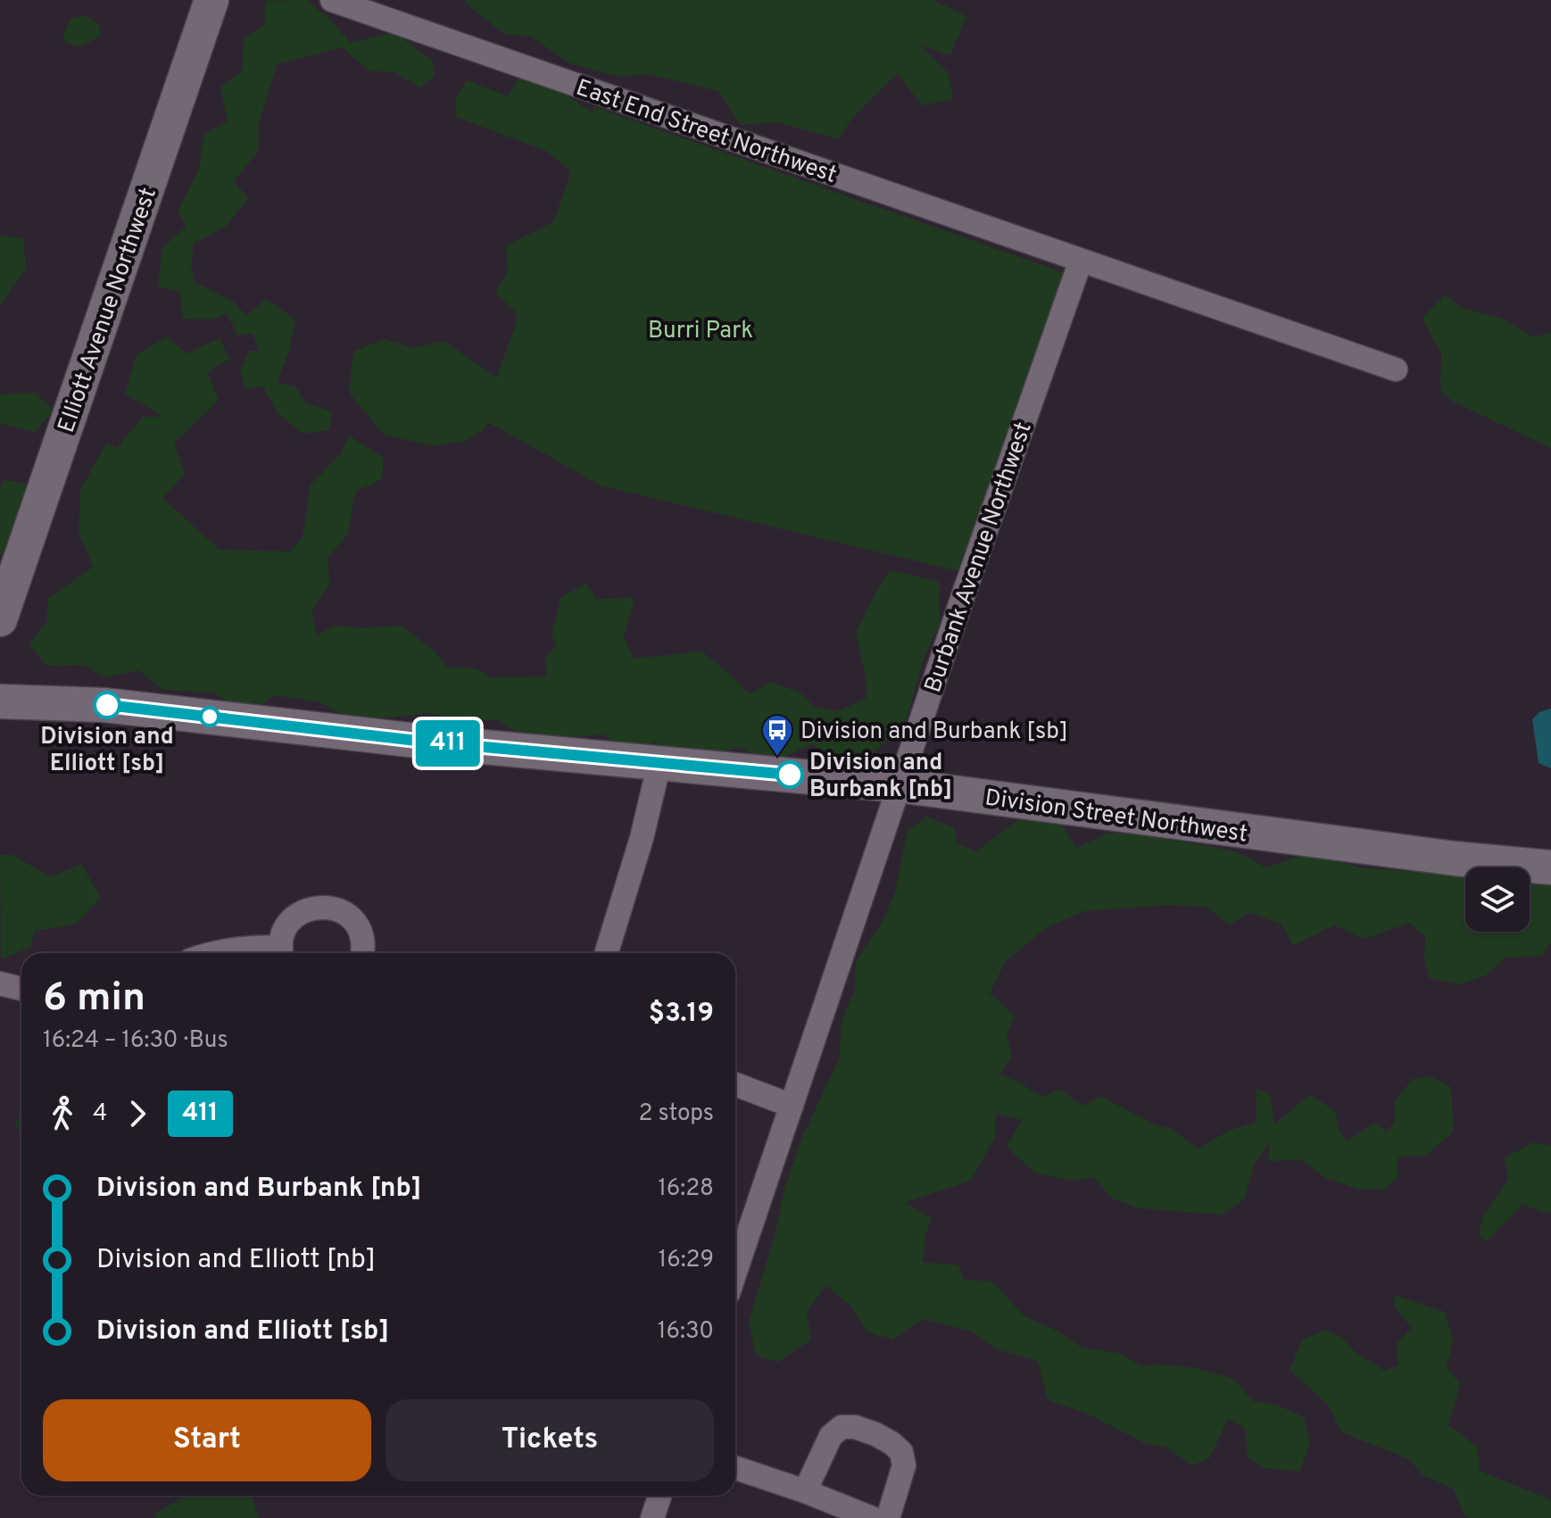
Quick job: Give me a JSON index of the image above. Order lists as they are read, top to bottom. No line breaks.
{"streets":{"street":["East End Street Northwest","Elliott Avenue Northwest","Burbank Avenue Northwest","Division Street Northwest"]},"crossings":[["East End Street Northwest","Burbank Avenue Northwest"],["Burbank Avenue Northwest","Division Street Northwest"]],"parks":["Burri Park"],"places":{"other":["Division and Elliott [sb]","Division and Burbank [nb]"],"bus stop":["Division and Burbank [sb]"]},"lines":["bus line 411"],"page":{"on_map":"411","heading":["6 min","16:24 – 16:30 · Bus","$3.19"],"legs":["4","411","2 stops"],"list":[{"name":"Division and Burbank [nb]","value":"16:28"},{"name":"Division and Elliott [nb]","value":"16:29"},{"name":"Division and Elliott [sb]","value":"16:30"}],"buttons":["Start","Tickets"]}}
